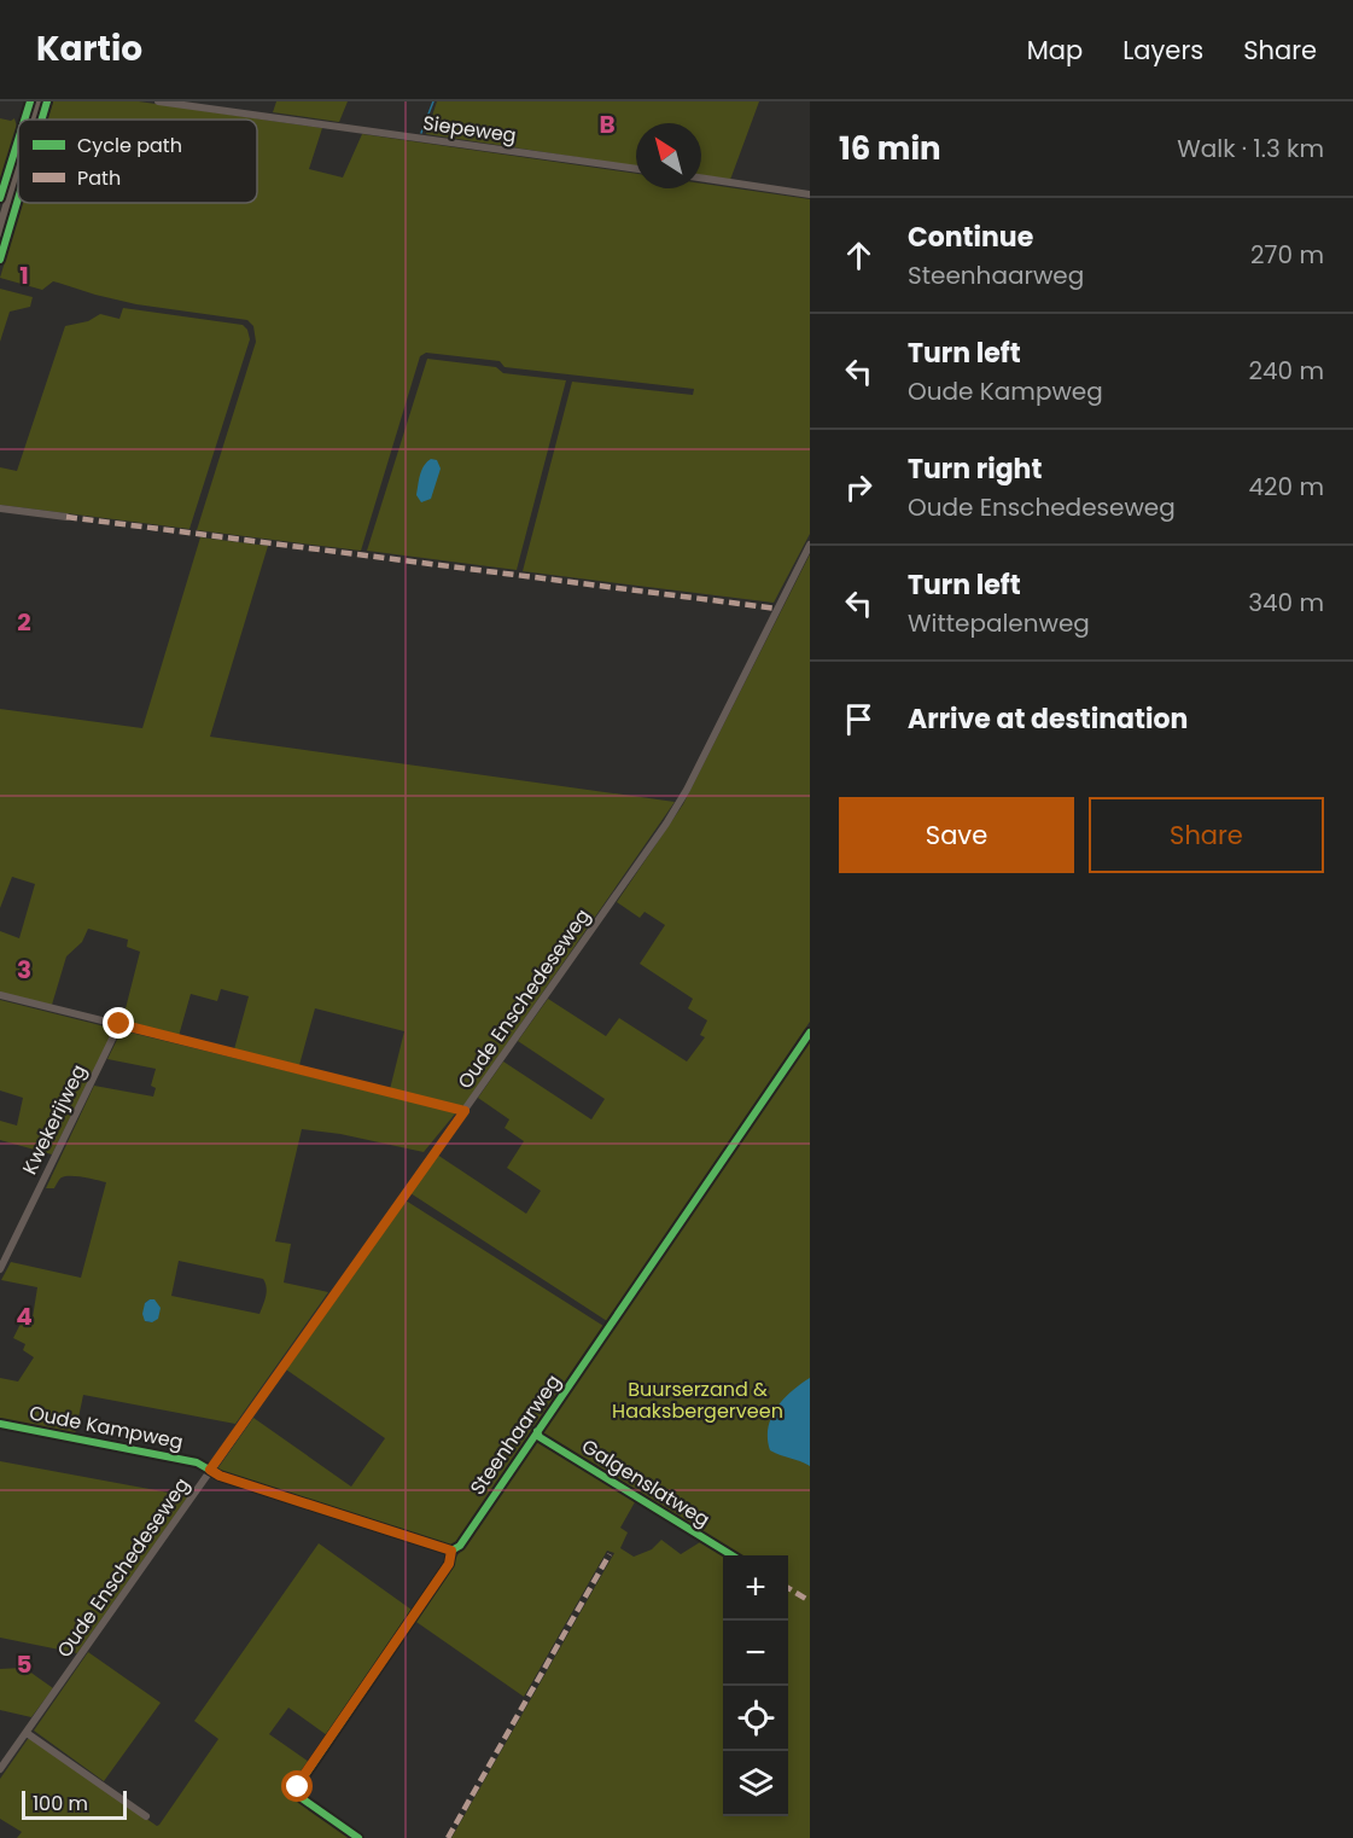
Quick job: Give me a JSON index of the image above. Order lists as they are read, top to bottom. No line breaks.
{"streets":{"street":["Siepeweg","Oude Enschedeseweg","Kwekerijweg","Oude Kampweg","Steenhaarweg"],"cycle path":["Galgenslatweg"]},"crossings":[["Oude Enschedeseweg","Oude Kampweg"],["Oude Kampweg","Steenhaarweg"]],"parks":["Buurserzand & Haaksbergerveen"],"legend":["Cycle path","Path"],"scale_bar":"100 m","north":"top left","page":{"header":"Kartio","nav":["Map","Layers","Share"],"heading":["16 min","Walk · 1.3 km"],"list":[["Continue","Steenhaarweg","270 m"],["Turn left","Oude Kampweg","240 m"],["Turn right","Oude Enschedeseweg","420 m"],["Turn left","Wittepalenweg","340 m"],"Arrive at destination"],"buttons":["Save","Share"],"map_buttons":["+","−"],"scale":"100 m"},"grid":{"columns":["B"],"rows":["1","2","3","4","5"]}}
